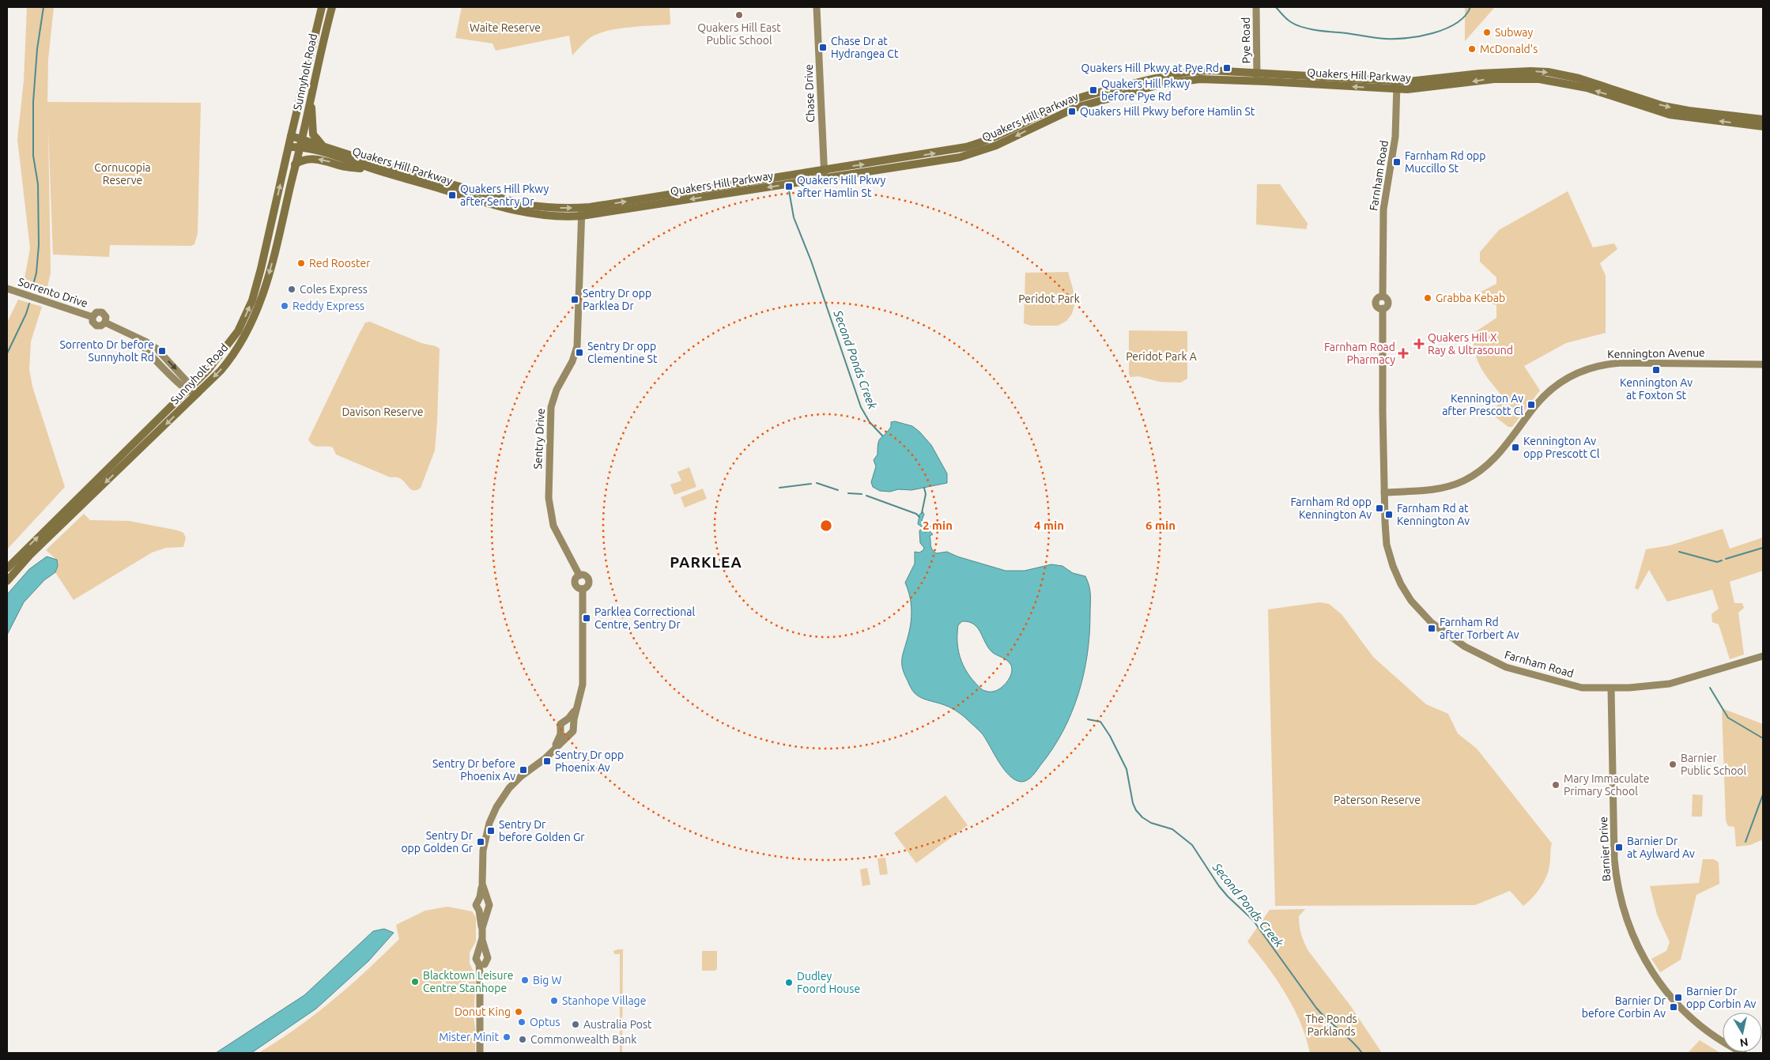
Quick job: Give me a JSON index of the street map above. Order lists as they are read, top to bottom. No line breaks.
{"streets":{"main road":["Sunnyholt Road","Quakers Hill Parkway"],"street":["Pye Road","Chase Drive","Farnham Road","Sorrento Drive","Kennington Avenue","Sentry Drive","Barnier Drive"]},"crossings":[["Pye Road","Quakers Hill Parkway"],["Sunnyholt Road","Quakers Hill Parkway"],["Quakers Hill Parkway","Chase Drive"],["Quakers Hill Parkway","Farnham Road"],["Quakers Hill Parkway","Sentry Drive"],["Farnham Road","Kennington Avenue"],["Farnham Road","Barnier Drive"]],"districts":["PARKLEA"],"water":["Second Ponds Creek"],"parks":["Waite Reserve","Cornucopia Reserve","Peridot Park","Peridot Park A","Davison Reserve","Paterson Reserve","The Ponds Parklands"],"places":{"other":["Quakers Hill East Public School","Subway","McDonald's","Red Rooster","Coles Express","Grabba Kebab","Reddy Express","Barnier Public School","Mary Immaculate Primary School","Big W","Blacktown Leisure Centre Stanhope","Dudley Foord House","Stanhope Village","Donut King","Optus","Australia Post","Mister Minit","Commonwealth Bank"],"transit":["Chase Dr at Hydrangea Ct","Quakers Hill Pkwy at Pye Rd","Quakers Hill Pkwy before Pye Rd","Quakers Hill Pkwy before Hamlin St","Farnham Rd opp Muccillo St","Quakers Hill Pkwy after Hamlin St","Quakers Hill Pkwy after Sentry Dr","Sentry Dr opp Parklea Dr","Sorrento Dr before Sunnyholt Rd","Sentry Dr opp Clementine St","Kennington Av at Foxton St","Kennington Av after Prescott Cl","Kennington Av opp Prescott Cl","Farnham Rd opp Kennington Av","Farnham Rd at Kennington Av","Parklea Correctional Centre, Sentry Dr","Farnham Rd after Torbert Av","Sentry Dr opp Phoenix Av","Sentry Dr before Phoenix Av","Sentry Dr before Golden Gr","Sentry Dr opp Golden Gr","Barnier Dr at Aylward Av","Barnier Dr opp Corbin Av","Barnier Dr before Corbin Av"],"health":["Quakers Hill X Ray & Ultrasound","Farnham Road Pharmacy"]},"north":"bottom","rings":["2 min","4 min","6 min"]}
